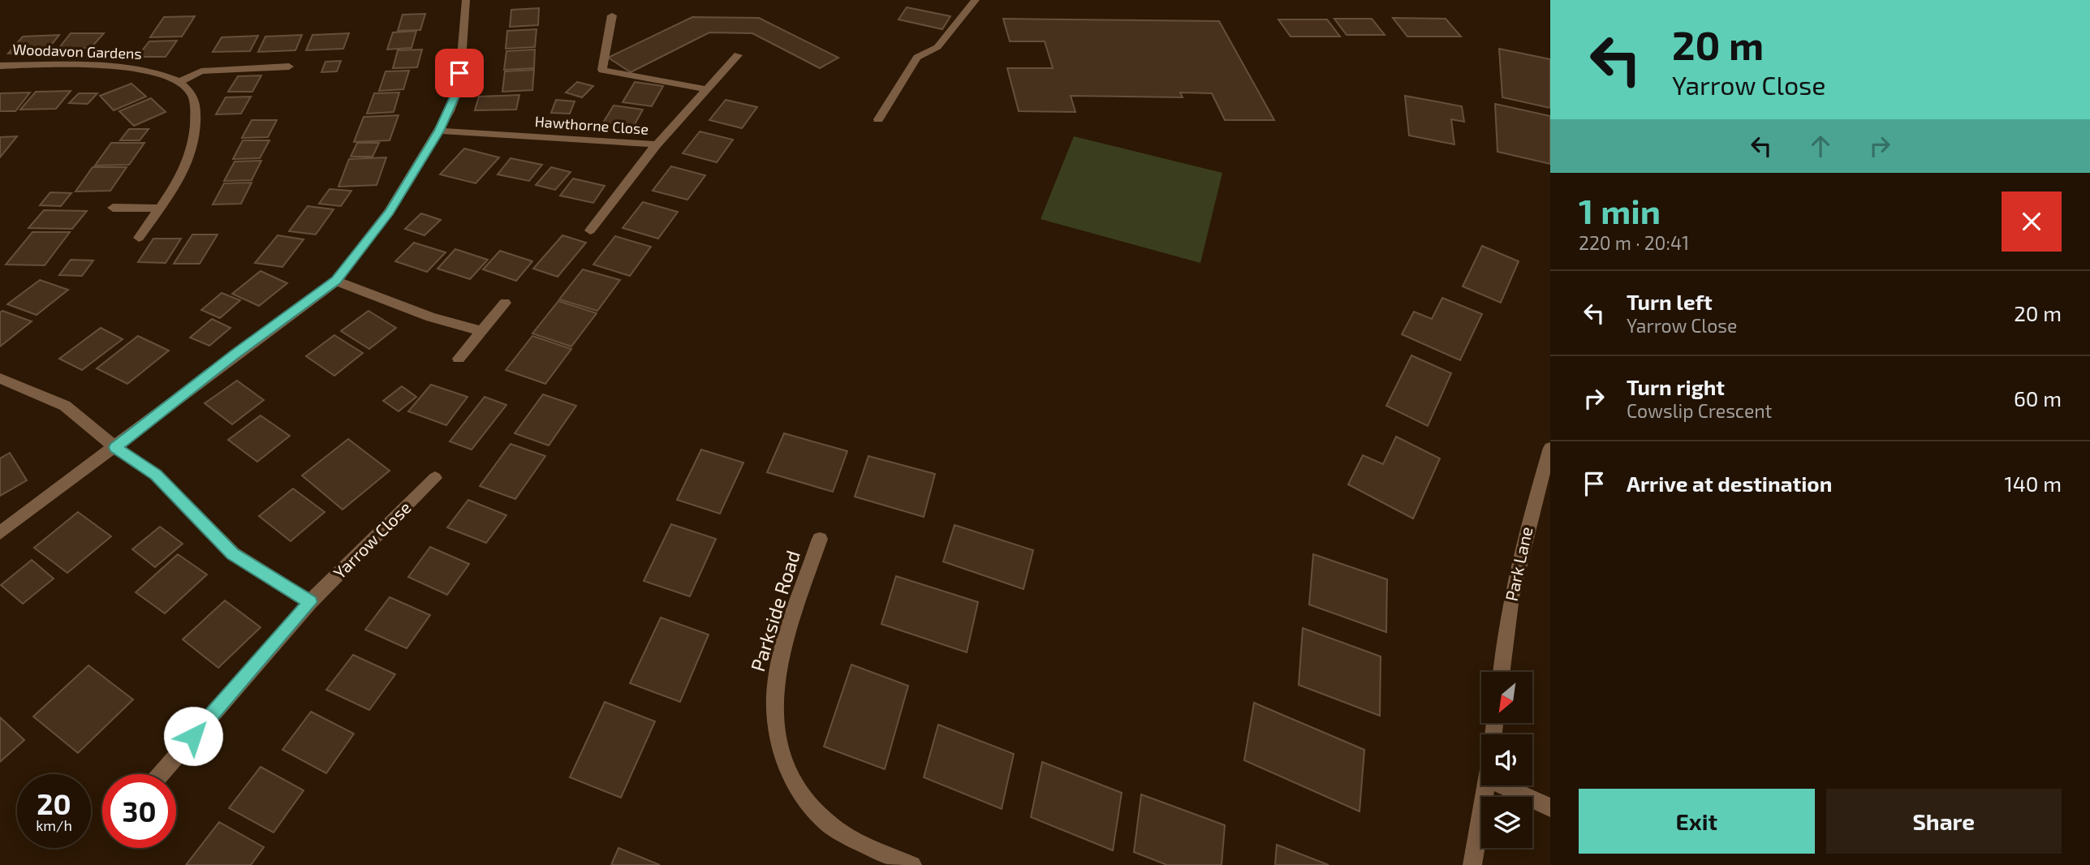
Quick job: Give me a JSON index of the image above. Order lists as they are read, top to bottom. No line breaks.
{"streets":{"street":["Woodavon Gardens","Hawthorne Close","Yarrow Close","Park Lane","Parkside Road"]},"north":"bottom left","page":{"turn":["20 m","Yarrow Close"],"heading":["1 min","220 m · 20:41"],"list":[{"name":"Turn left","note":"Yarrow Close","value":"20 m"},{"name":"Turn right","note":"Cowslip Crescent","value":"60 m"},{"name":"Arrive at destination","value":"140 m"}],"speed":"20 km/h","limit":"30","buttons":["Exit","Share"]}}
